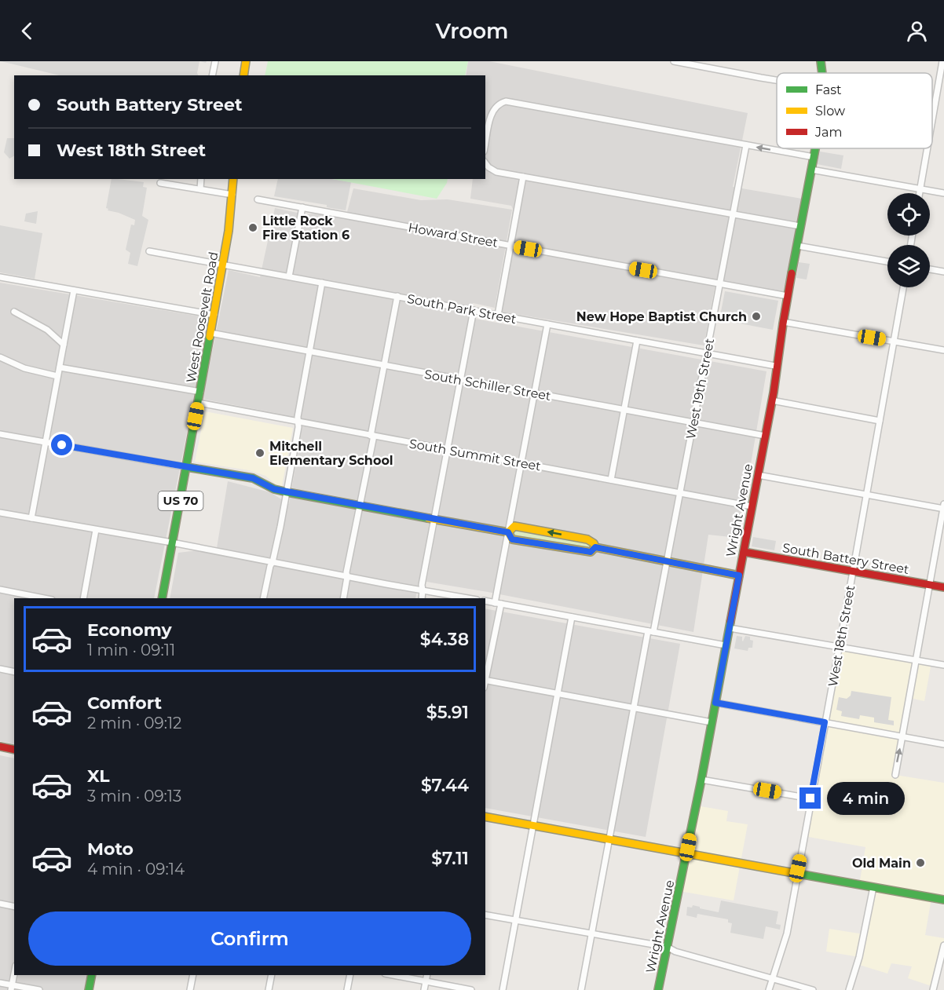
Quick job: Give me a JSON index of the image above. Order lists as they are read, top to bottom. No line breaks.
{"streets":{"main road":["West Roosevelt Road","US 70","Wright Avenue","South Battery Street"],"street":["Howard Street","South Park Street","South Schiller Street","West 19th Street","South Summit Street","West 18th Street"]},"crossings":[["Howard Street","West 19th Street"],["Howard Street","Wright Avenue"],["South Park Street","West Roosevelt Road"],["South Park Street","West 19th Street"],["South Park Street","Wright Avenue"],["West Roosevelt Road","South Schiller Street"],["West Roosevelt Road","South Summit Street"],["South Schiller Street","West 19th Street"],["South Schiller Street","Wright Avenue"],["West 19th Street","South Summit Street"],["South Summit Street","Wright Avenue"],["Wright Avenue","South Battery Street"],["South Battery Street","West 18th Street"]],"places":["Little Rock Fire Station 6","New Hope Baptist Church","Mitchell Elementary School","Old Main"],"legend":["Fast","Slow","Jam"],"page":{"header":"Vroom","banner":["South Battery Street","West 18th Street"],"list":[{"name":"Economy","note":"1 min · 09:11","value":"$4.38"},{"name":"Comfort","note":"2 min · 09:12","value":"$5.91"},{"name":"XL","note":"3 min · 09:13","value":"$7.44"},{"name":"Moto","note":"4 min · 09:14","value":"$7.11"}],"bubble":"4 min","buttons":"Confirm"}}
